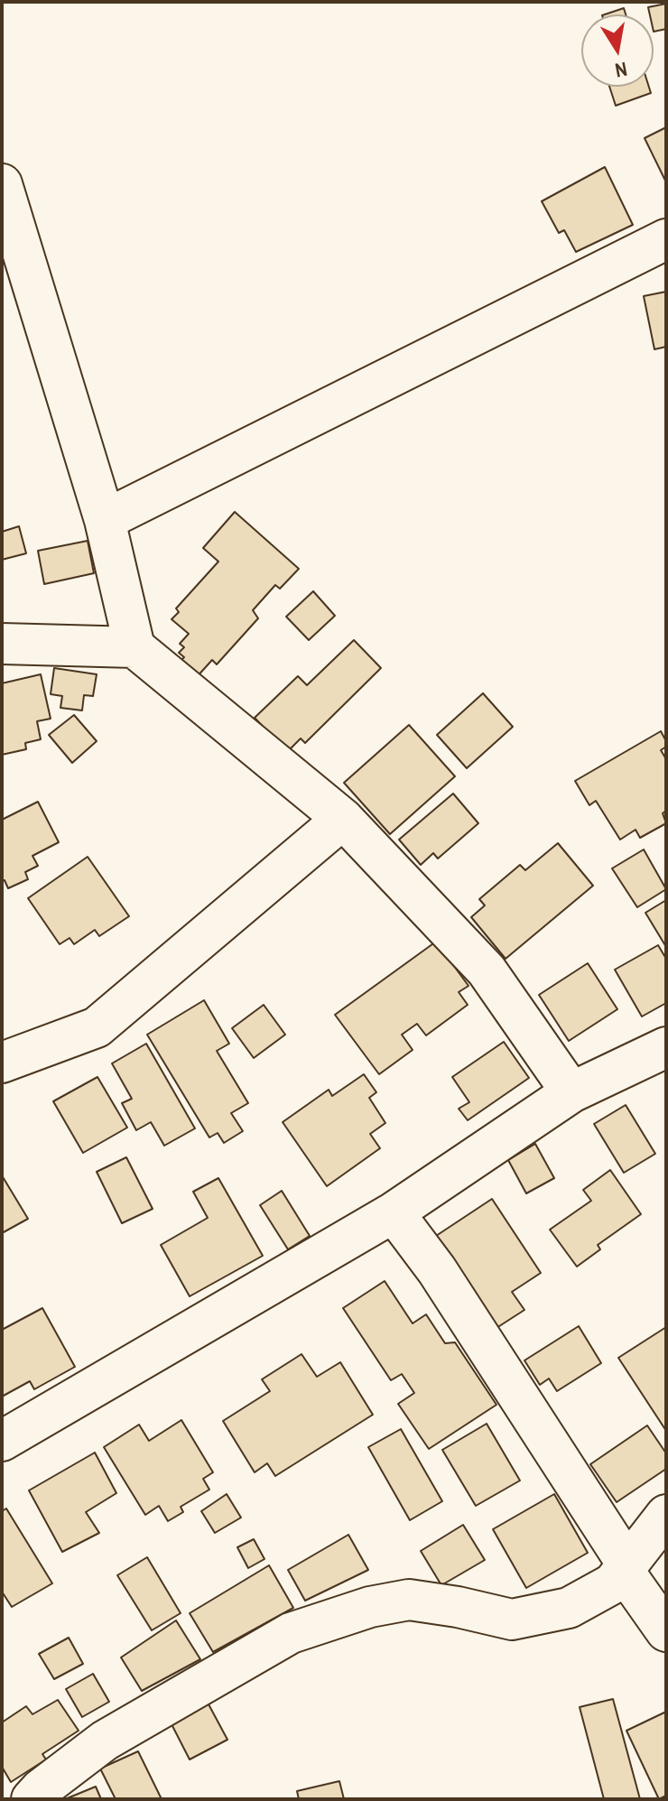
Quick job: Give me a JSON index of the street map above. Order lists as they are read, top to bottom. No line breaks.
{"north":"bottom"}
